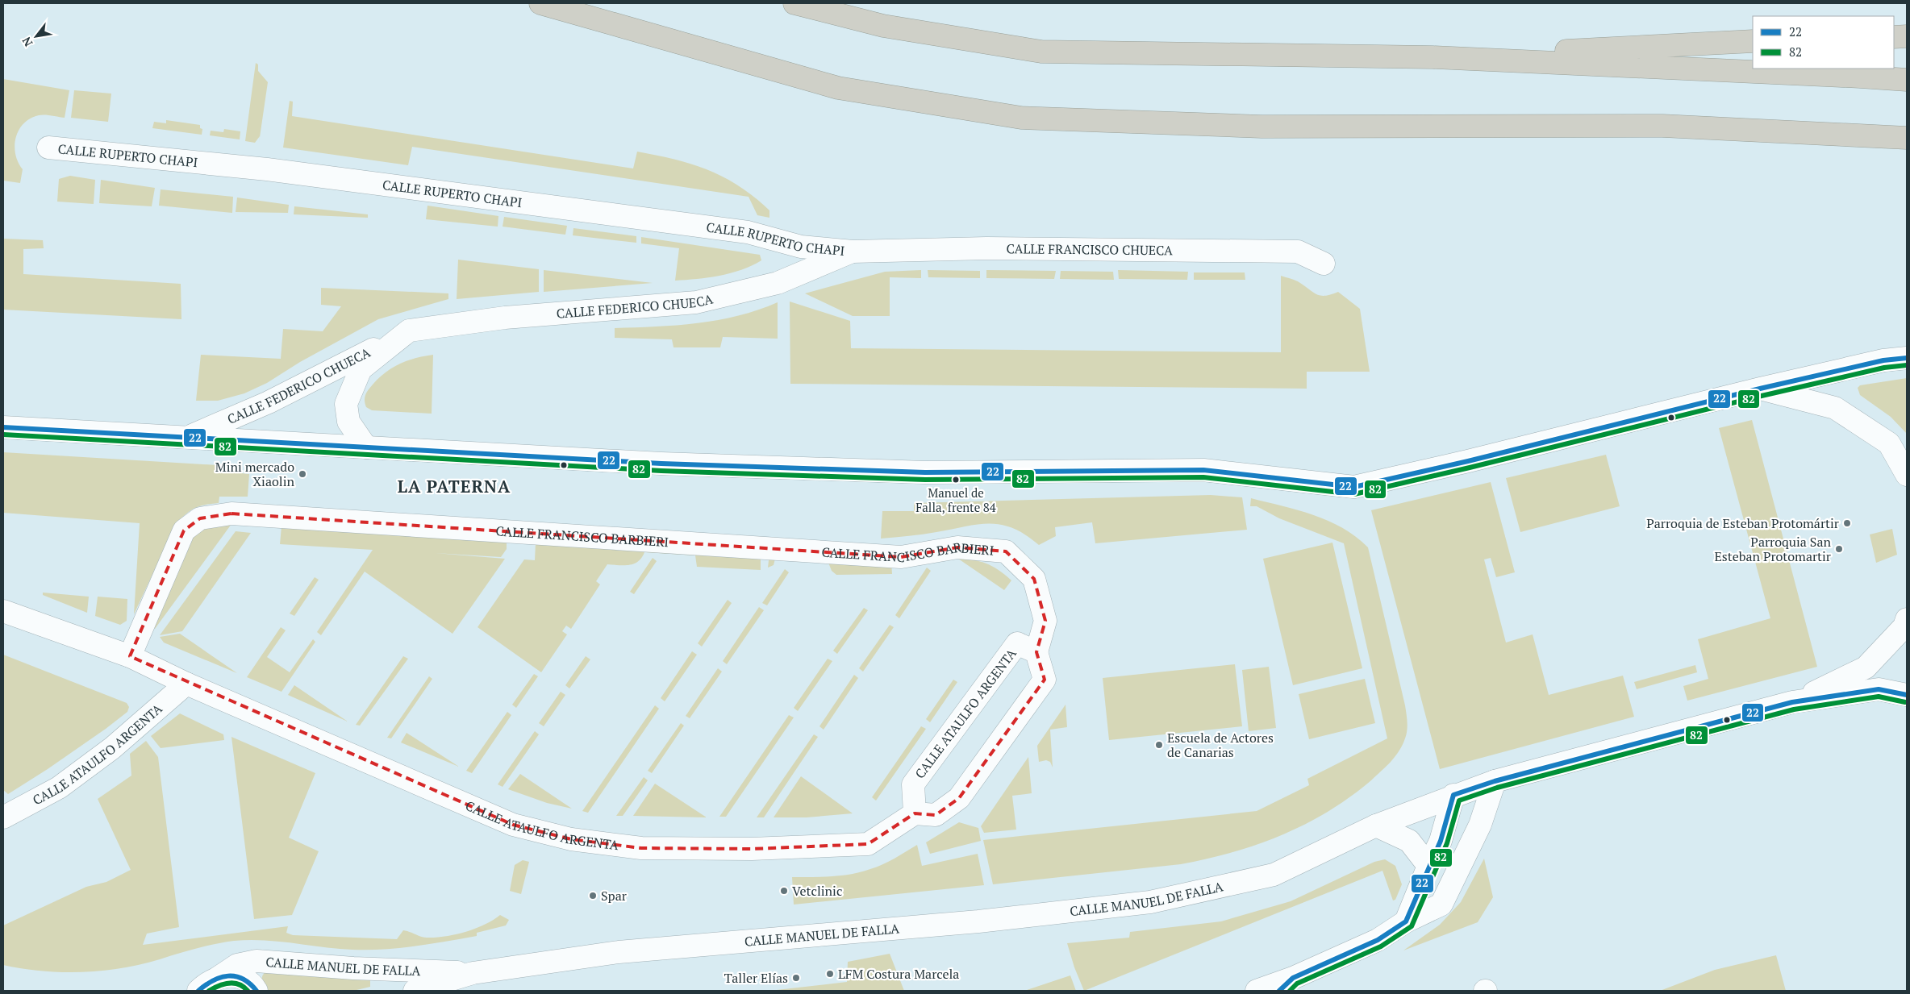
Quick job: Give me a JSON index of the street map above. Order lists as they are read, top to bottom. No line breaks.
{"streets":{"street":["CALLE RUPERTO CHAPI","CALLE FRANCISCO CHUECA","CALLE FEDERICO CHUECA","CALLE FRANCISCO BARBIERI","CALLE ATAULFO ARGENTA","CALLE MANUEL DE FALLA"]},"crossings":[["CALLE RUPERTO CHAPI","CALLE FRANCISCO CHUECA"],["CALLE RUPERTO CHAPI","CALLE FEDERICO CHUECA"],["CALLE FRANCISCO CHUECA","CALLE FEDERICO CHUECA"],["CALLE FRANCISCO BARBIERI","CALLE ATAULFO ARGENTA"]],"districts":["LA PATERNA"],"places":["Mini mercado Xiaolin","Manuel de Falla, frente 84","Parroquia de Esteban Protomártir","Parroquia San Esteban Protomartir","Escuela de Actores de Canarias","Vetclinic","Spar","LFM Costura Marcela","Taller Elías"],"lines":["transit line 22","transit line 82"],"legend":["22","82"],"north":"bottom left"}
